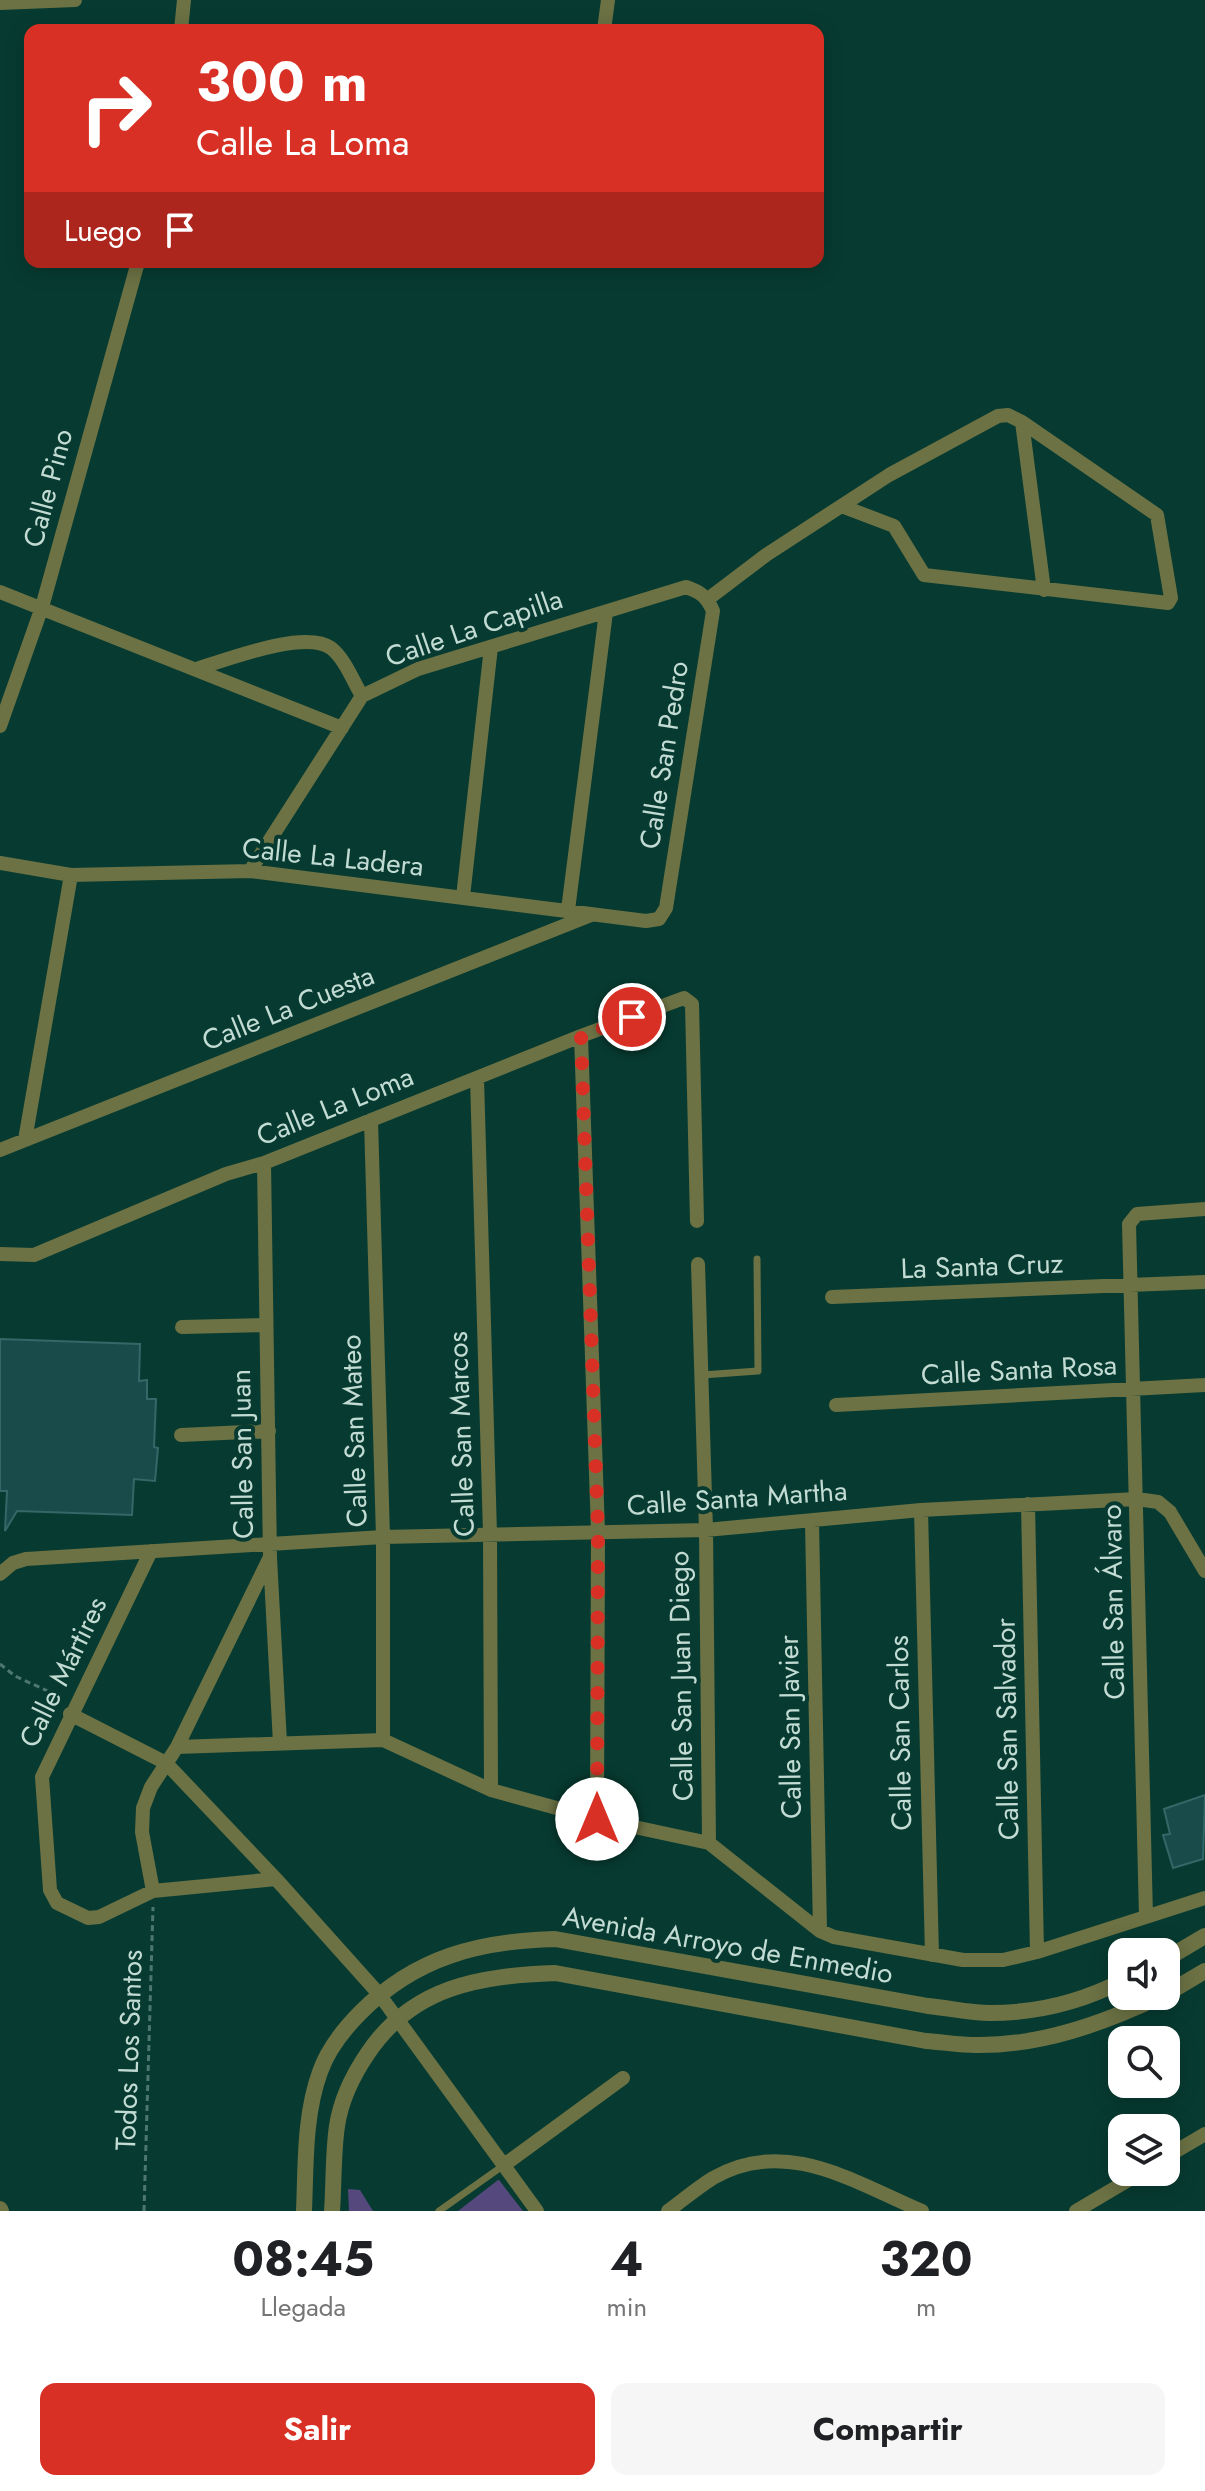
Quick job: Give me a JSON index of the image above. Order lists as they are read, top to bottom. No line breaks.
{"streets":{"street":["Calle Pino","Calle La Capilla","Calle San Pedro","Calle La Ladera","Calle La Cuesta","Calle La Loma","La Santa Cruz","Calle Santa Rosa","Calle San Mateo","Calle San Marcos","Calle San Juan","Calle Santa Martha","Calle San Álvaro","Calle Mártires","Calle San Juan Diego","Calle San Javier","Calle San Salvador","Calle San Carlos","Avenida Arroyo de Enmedio"],"path":["Todos Los Santos"]},"crossings":[["Calle La Capilla","Calle San Pedro"],["Calle La Capilla","Calle La Ladera"],["Calle San Pedro","Calle La Ladera"],["Calle La Ladera","Calle La Cuesta"],["Calle La Loma","Calle San Mateo"],["Calle La Loma","Calle San Marcos"],["Calle La Loma","Calle San Juan"],["La Santa Cruz","Calle San Álvaro"],["Calle Santa Rosa","Calle San Álvaro"],["Calle San Mateo","Calle Santa Martha"],["Calle San Marcos","Calle Santa Martha"],["Calle San Juan","Calle Santa Martha"],["Calle Santa Martha","Calle San Álvaro"],["Calle Santa Martha","Calle Mártires"],["Calle Santa Martha","Calle San Juan Diego"],["Calle Santa Martha","Calle San Javier"],["Calle Santa Martha","Calle San Salvador"],["Calle Santa Martha","Calle San Carlos"],["Calle Mártires","Todos Los Santos"]],"page":{"turn":["300 m","Calle La Loma"],"then":"Luego","eta":["08:45","Llegada","4","min","320","m"],"buttons":["Salir","Compartir"]}}
